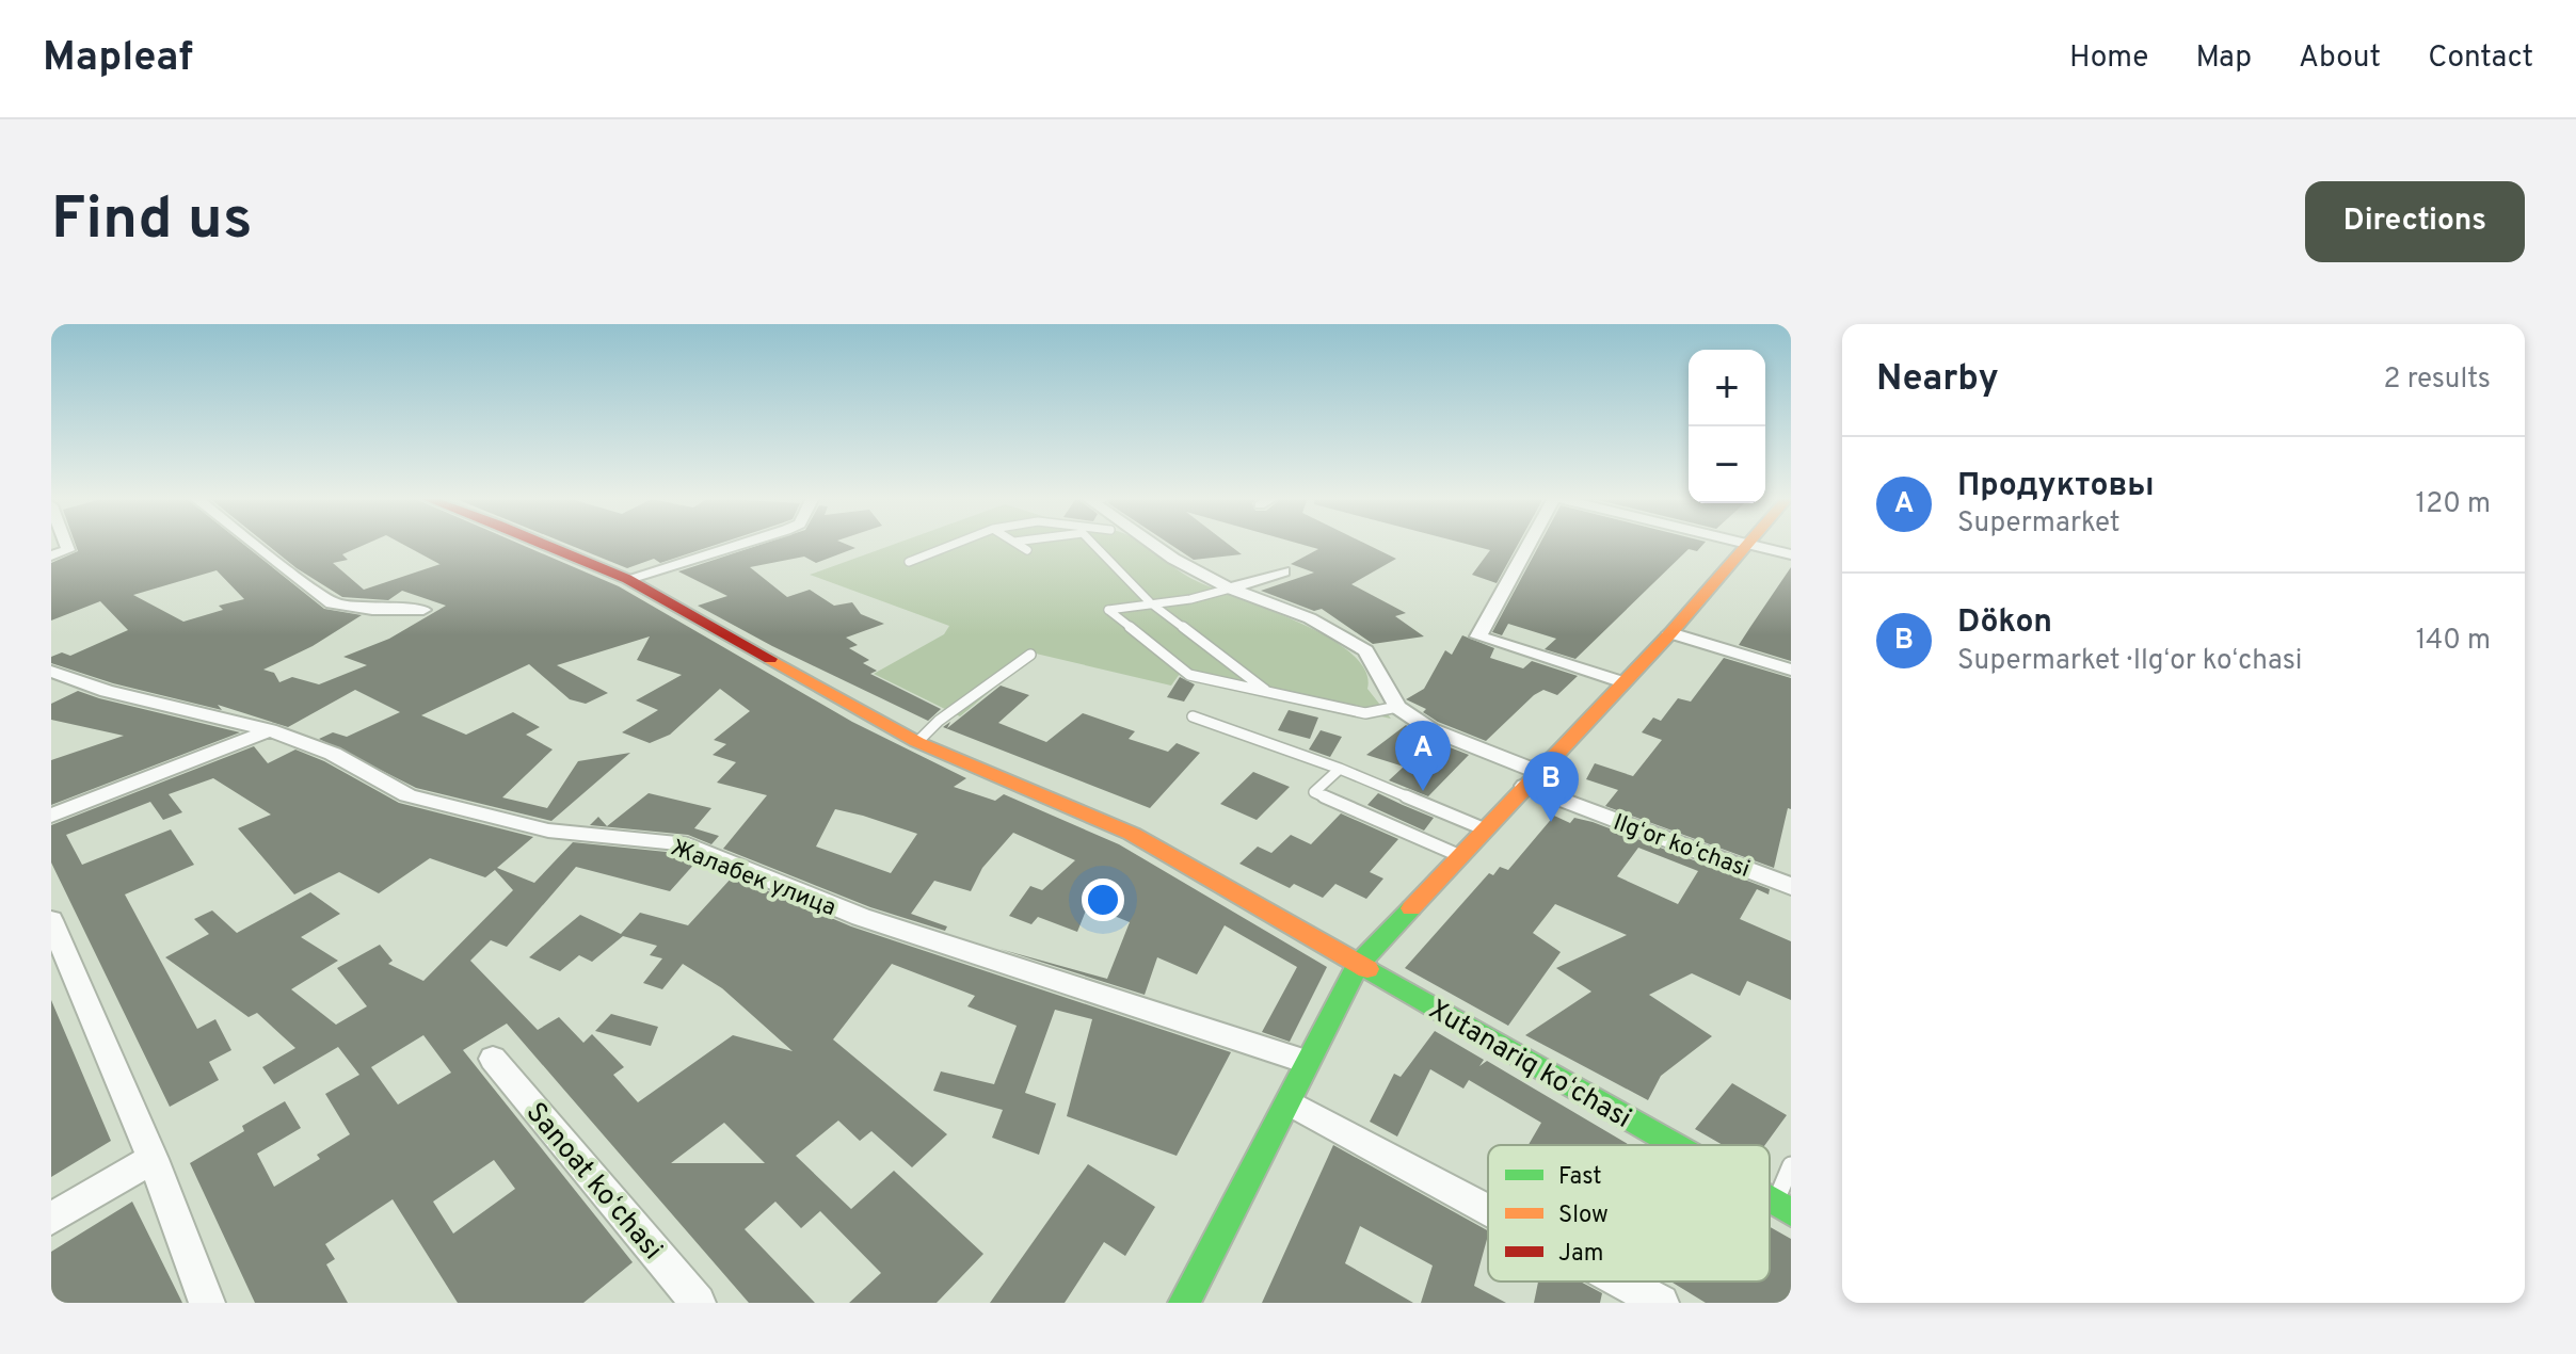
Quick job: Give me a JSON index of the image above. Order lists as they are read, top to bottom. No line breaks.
{"streets":{"street":["Ilgʻor koʻchasi","Жалабек улица","Xutanariq koʻchasi","Sanoat koʻchasi"]},"legend":["Fast","Slow","Jam"],"page":{"header":"Mapleaf","nav":["Home","Map","About","Contact"],"buttons":"Directions","title":"Find us","heading":["Nearby","2 results"],"map_buttons":["+","−"],"list":[{"mark":"A","name":"Продуктовы","note":"Supermarket","value":"120 m"},{"mark":"B","name":"Dökon","note":"Supermarket · Ilgʻor koʻchasi","value":"140 m"}],"pins":["A","B"]}}
